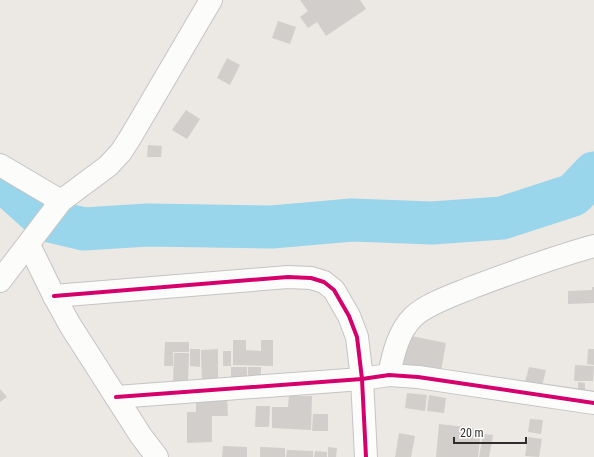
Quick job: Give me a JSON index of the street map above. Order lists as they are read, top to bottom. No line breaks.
{"scale_bar":"20 m"}
